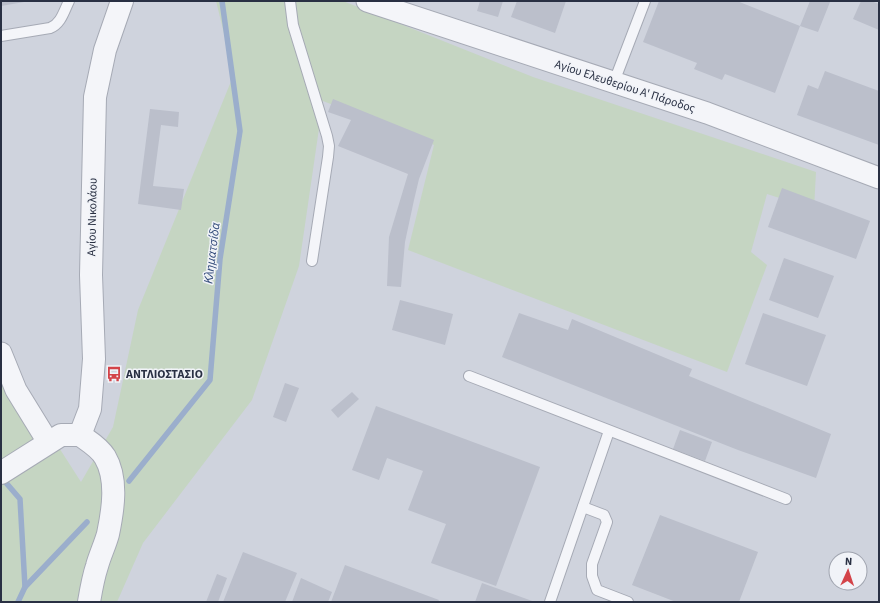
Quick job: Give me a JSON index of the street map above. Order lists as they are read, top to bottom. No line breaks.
{"streets":{"street":["Αγίου Ελευθερίου Α' Πάροδος","Αγίου Νικολάου"]},"water":["Κληματσίδα"],"places":{"bus stop":["ΑΝΤΛΙΟΣΤΑΣΙΟ"]},"north":"top"}
